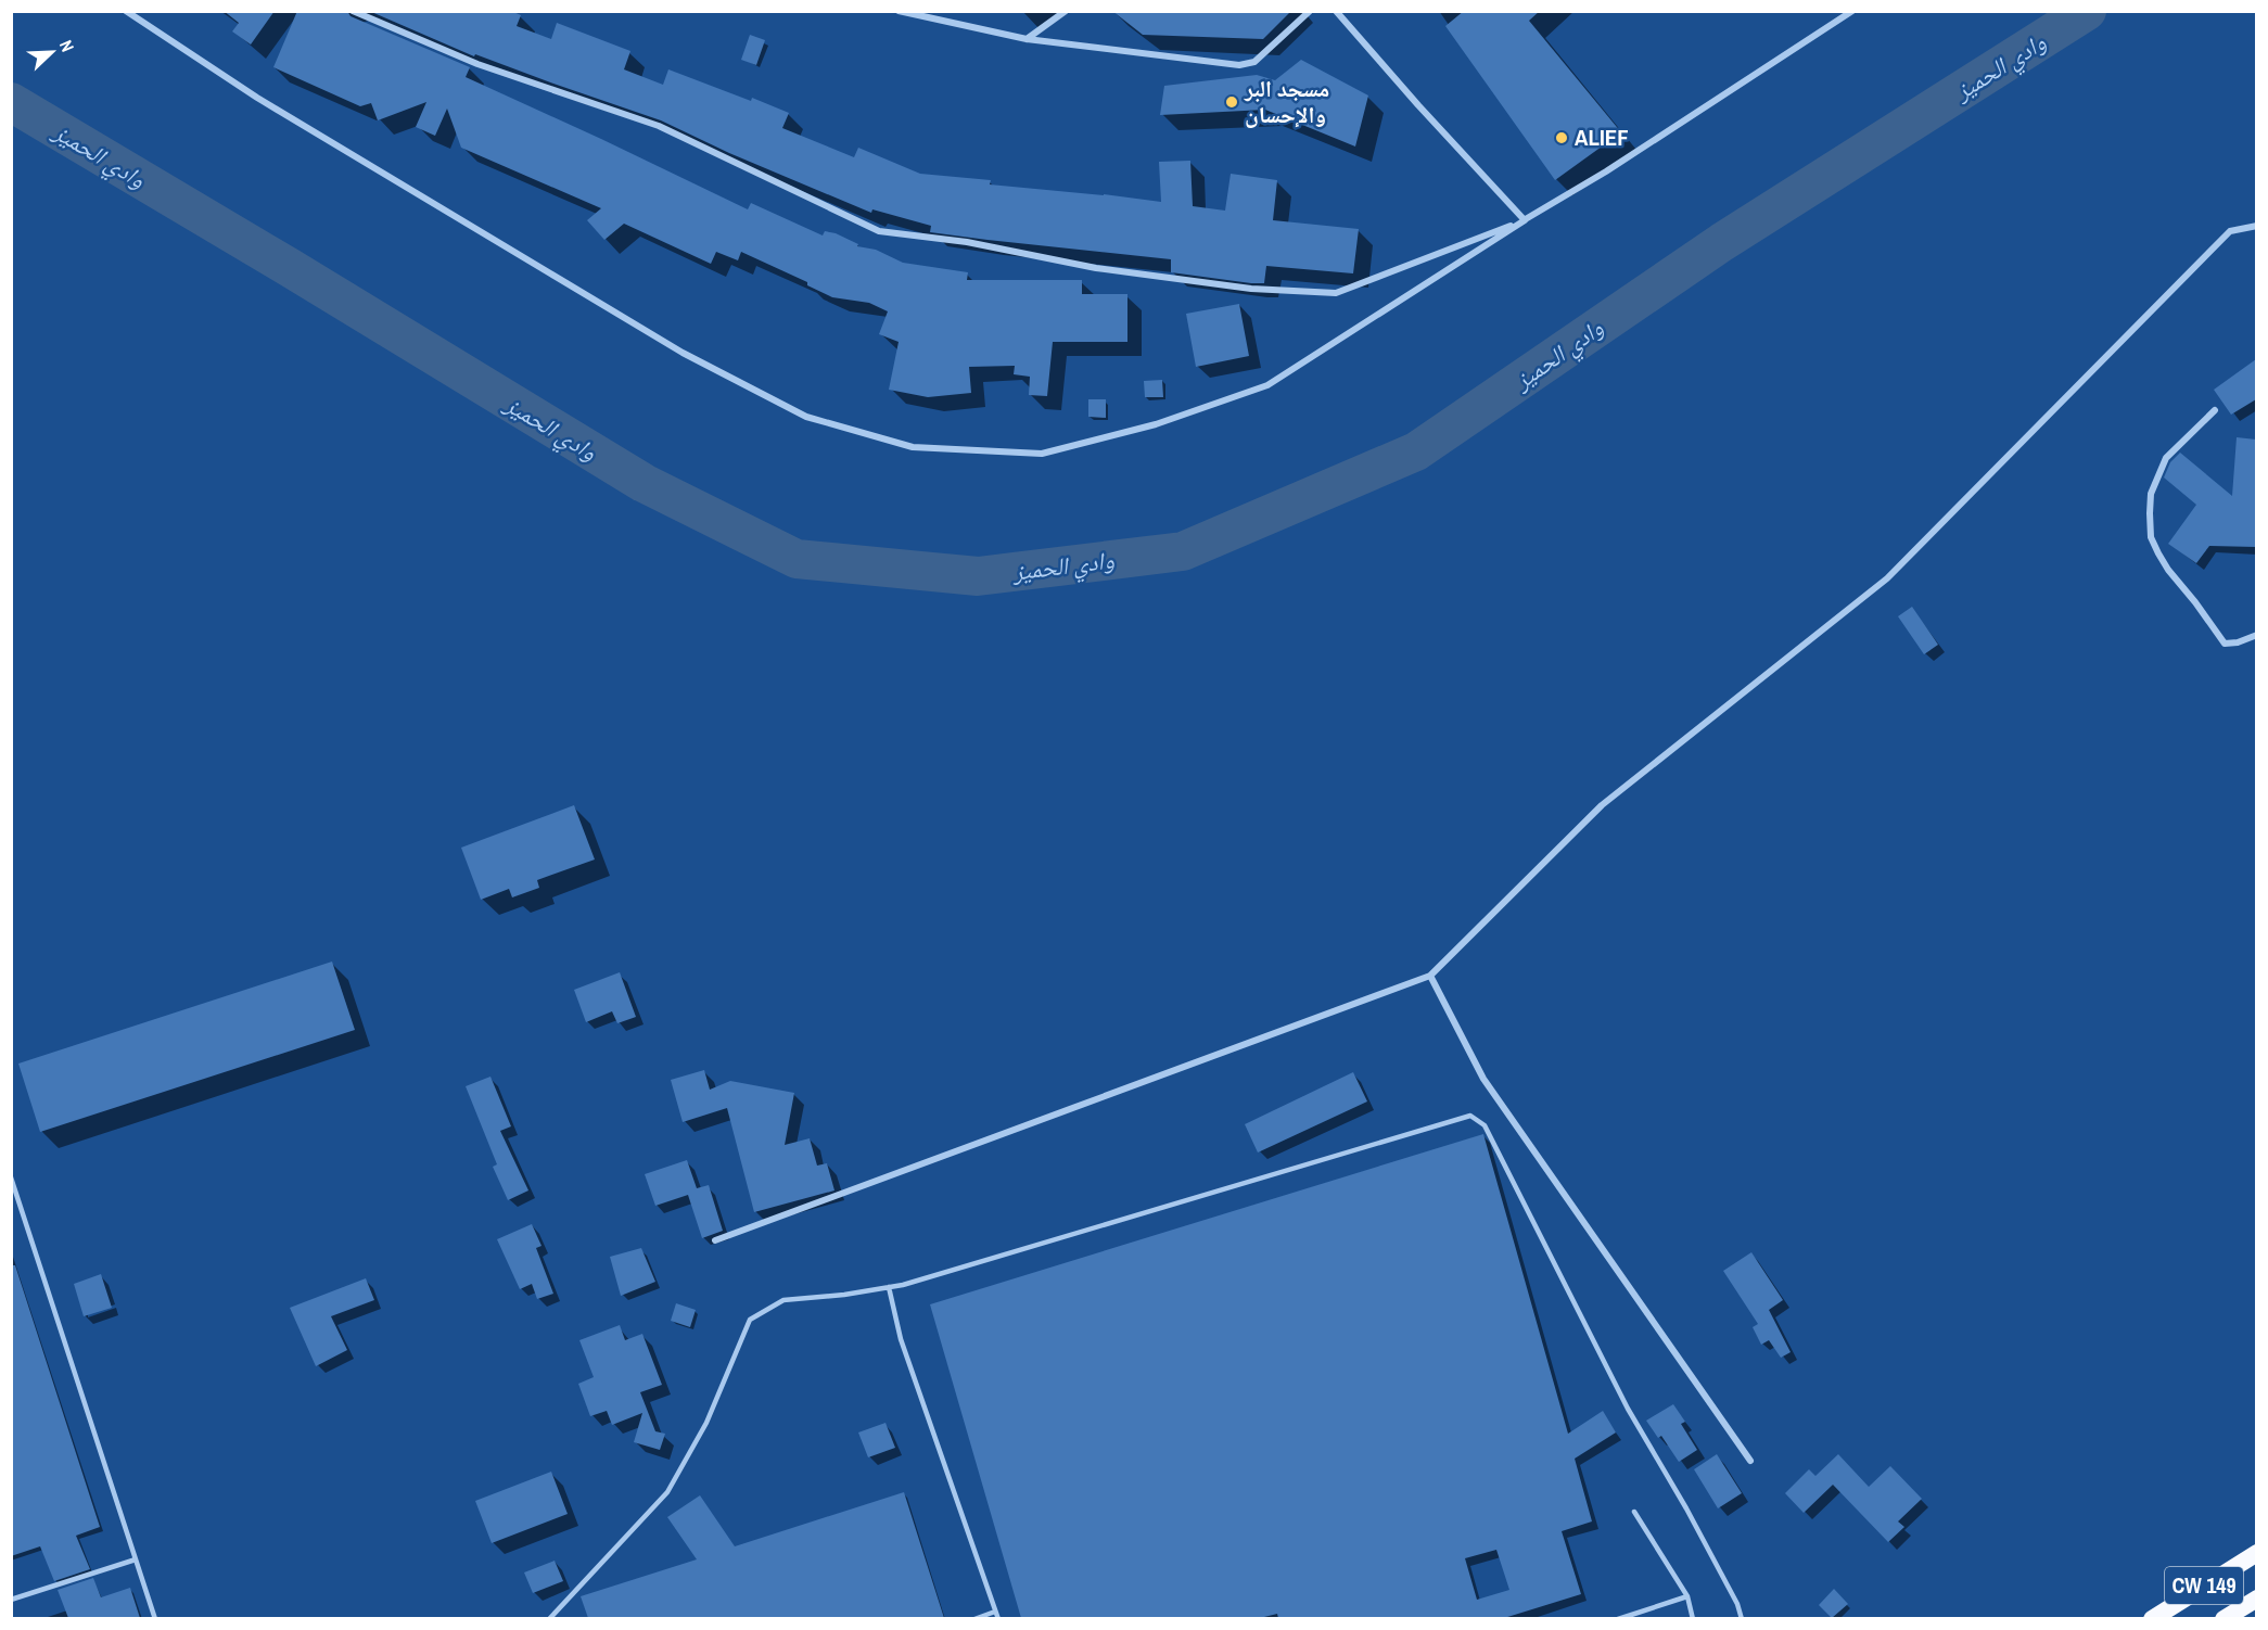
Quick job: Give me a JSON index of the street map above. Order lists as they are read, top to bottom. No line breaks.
{"streets":{"highway":["CW 149"]},"water":["وادي الحميز"],"places":["مسجد البر والإحسان","ALIEF"],"north":"top right"}
